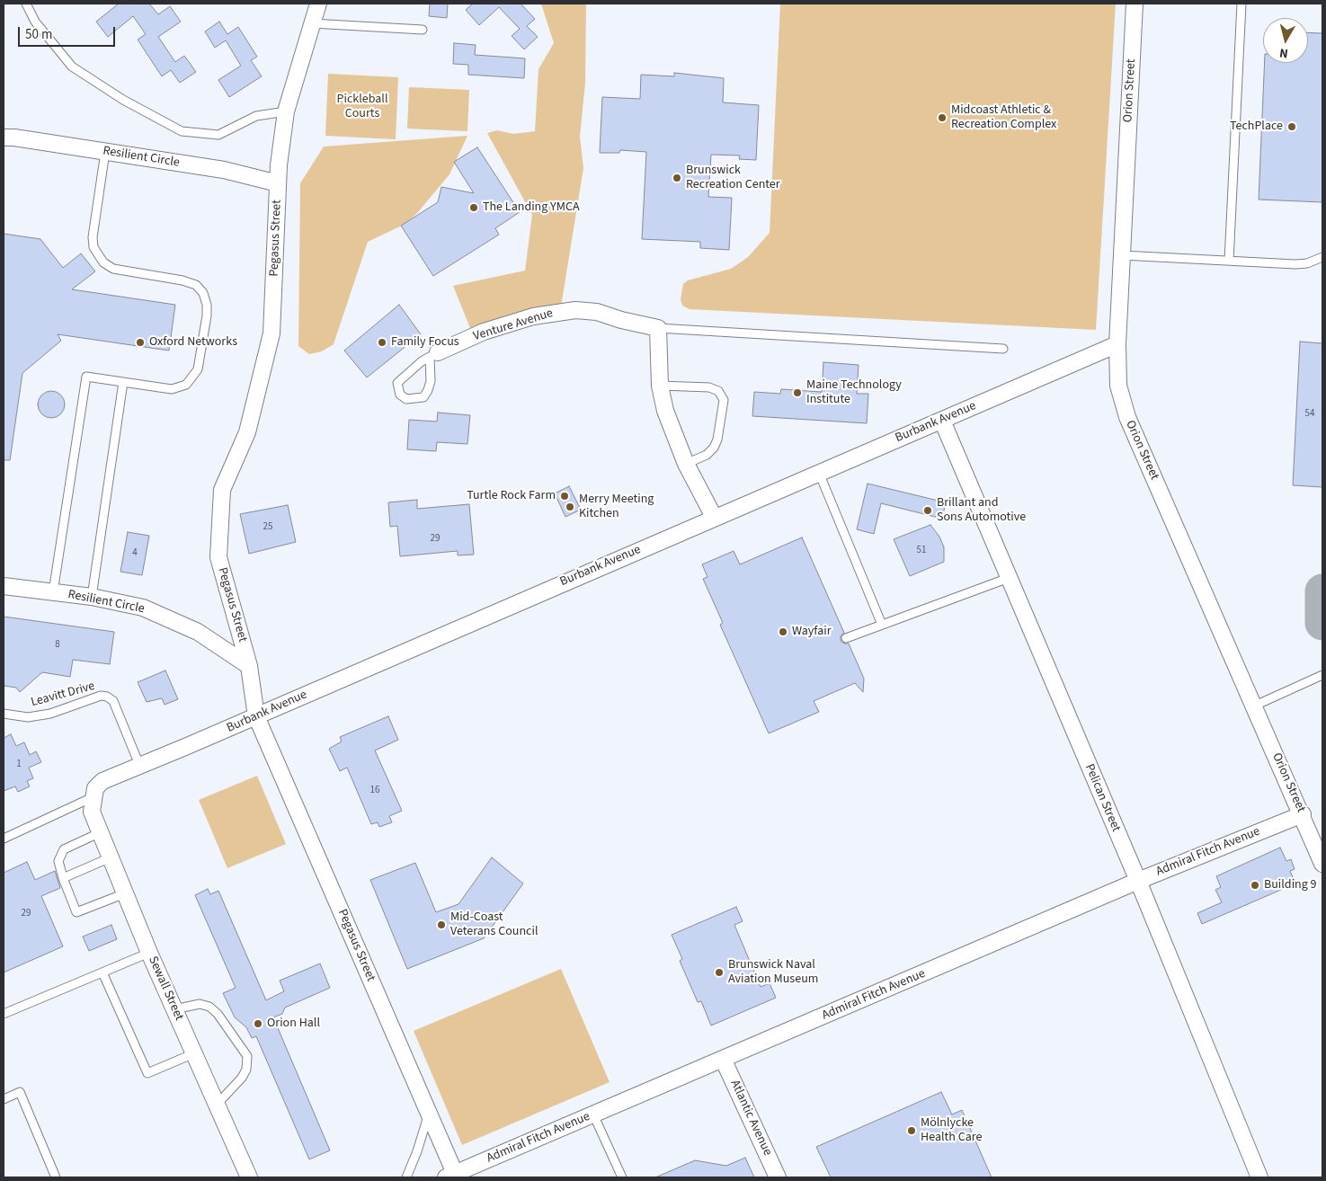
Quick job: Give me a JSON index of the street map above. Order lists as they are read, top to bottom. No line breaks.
{"streets":{"street":["Orion Street","Resilient Circle","Pegasus Street","Venture Avenue","Burbank Avenue","Pelican Street","Admiral Fitch Avenue","Sewall Street","Atlantic Avenue"],"lane":["Leavitt Drive"]},"crossings":[["Orion Street","Burbank Avenue"],["Orion Street","Admiral Fitch Avenue"],["Resilient Circle","Pegasus Street"],["Pegasus Street","Burbank Avenue"],["Pegasus Street","Admiral Fitch Avenue"],["Burbank Avenue","Leavitt Drive"],["Burbank Avenue","Pelican Street"],["Burbank Avenue","Sewall Street"],["Pelican Street","Admiral Fitch Avenue"],["Admiral Fitch Avenue","Atlantic Avenue"]],"parks":["Pickleball Courts"],"places":["Midcoast Athletic & Recreation Complex","TechPlace","Brunswick Recreation Center","The Landing YMCA","Oxford Networks","Family Focus","Maine Technology Institute","Turtle Rock Farm","Merry Meeting Kitchen","Brillant and Sons Automotive","Wayfair","Building 9","Mid-Coast Veterans Council","Brunswick Naval Aviation Museum","Orion Hall","Mölnlycke Health Care"],"house_numbers":["54","25","29","51","4","8","1","16","29"],"scale_bar":"50 m","north":"bottom"}
